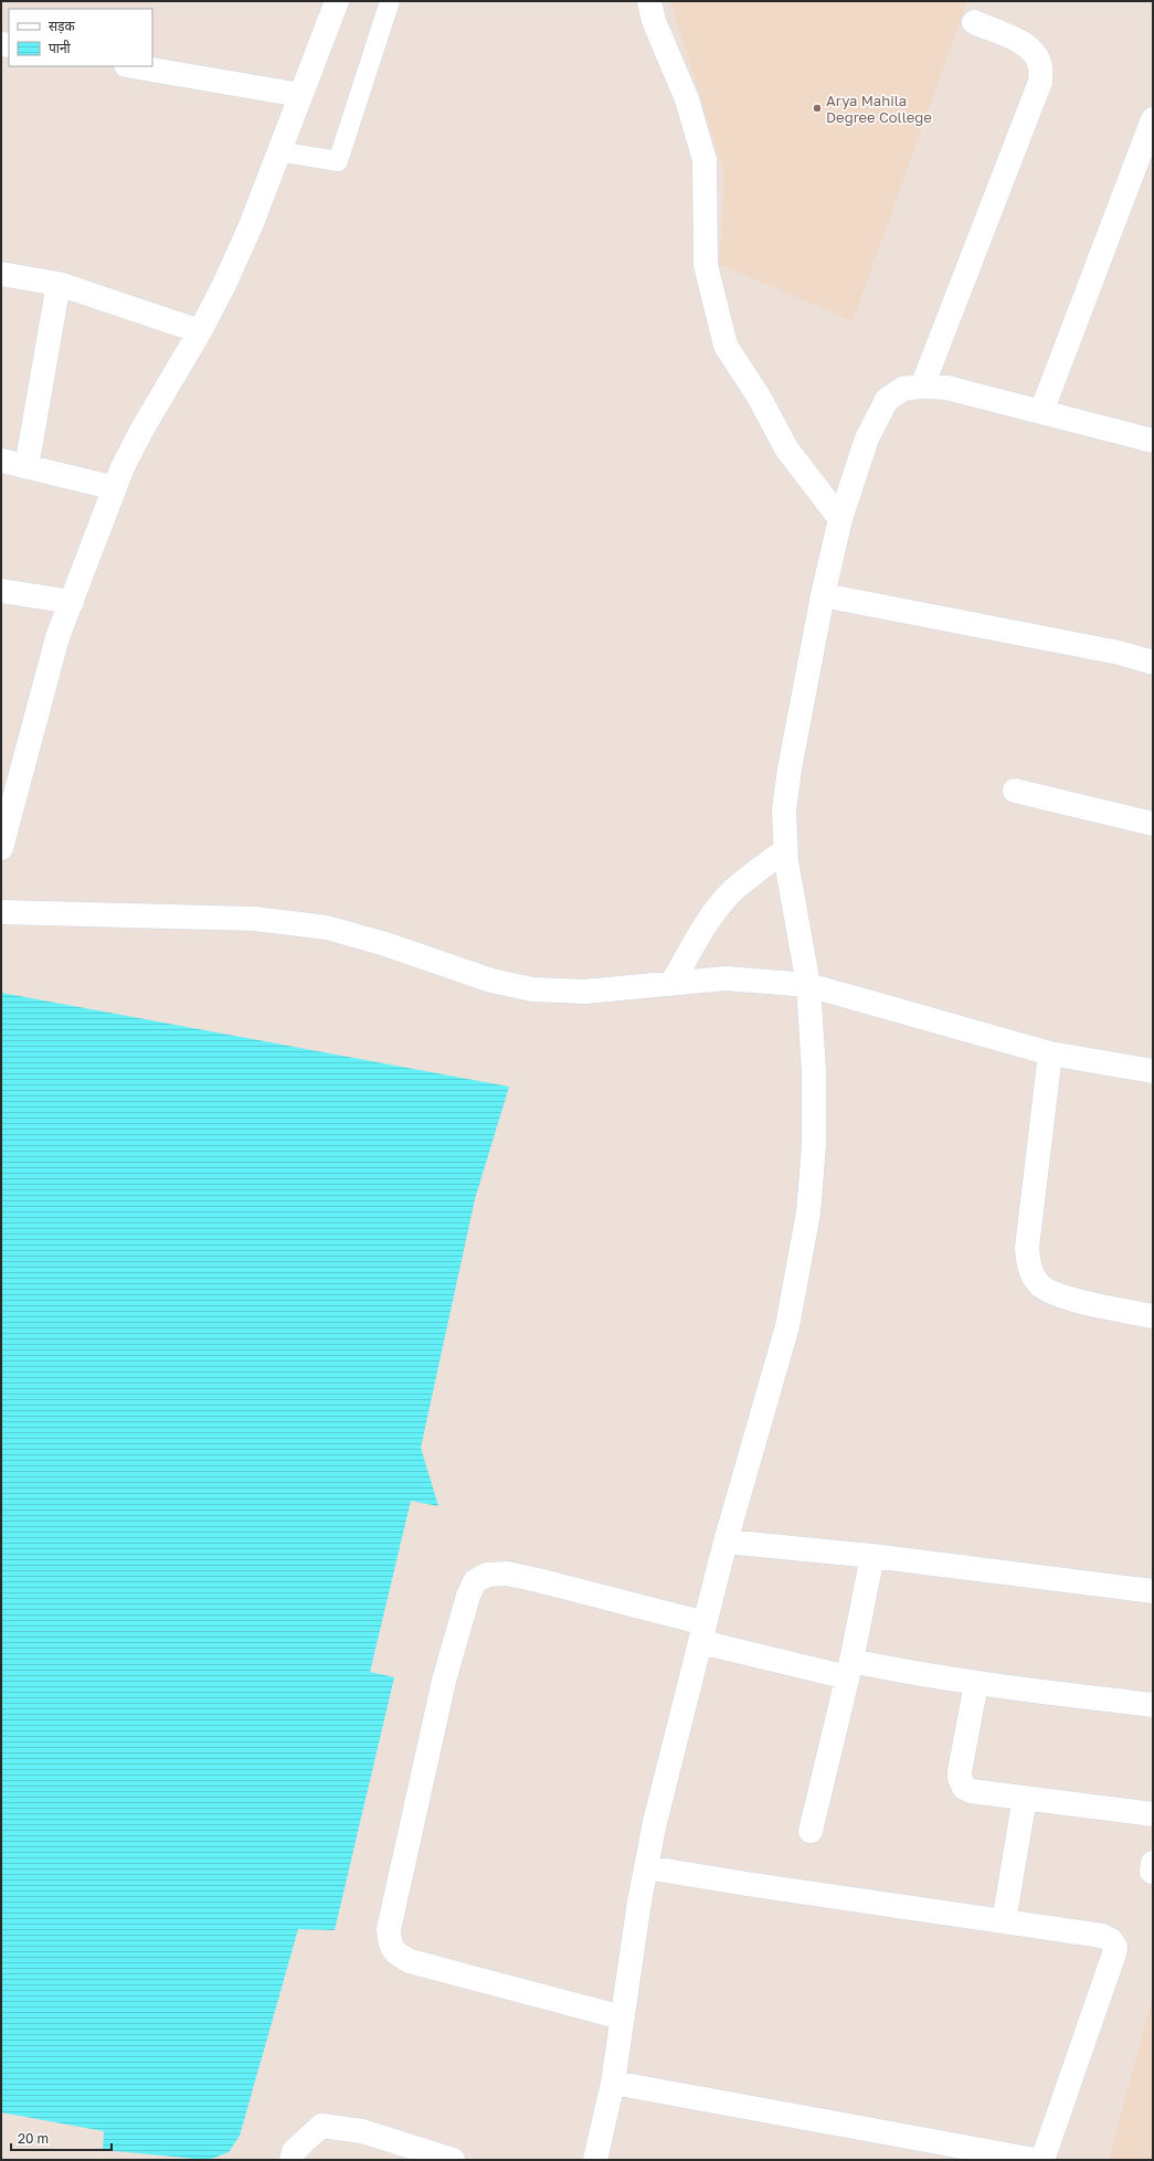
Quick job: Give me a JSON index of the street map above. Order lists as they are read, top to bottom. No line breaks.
{"places":["Arya Mahila Degree College"],"legend":["सड़क","पानी"],"scale_bar":"20 m"}
